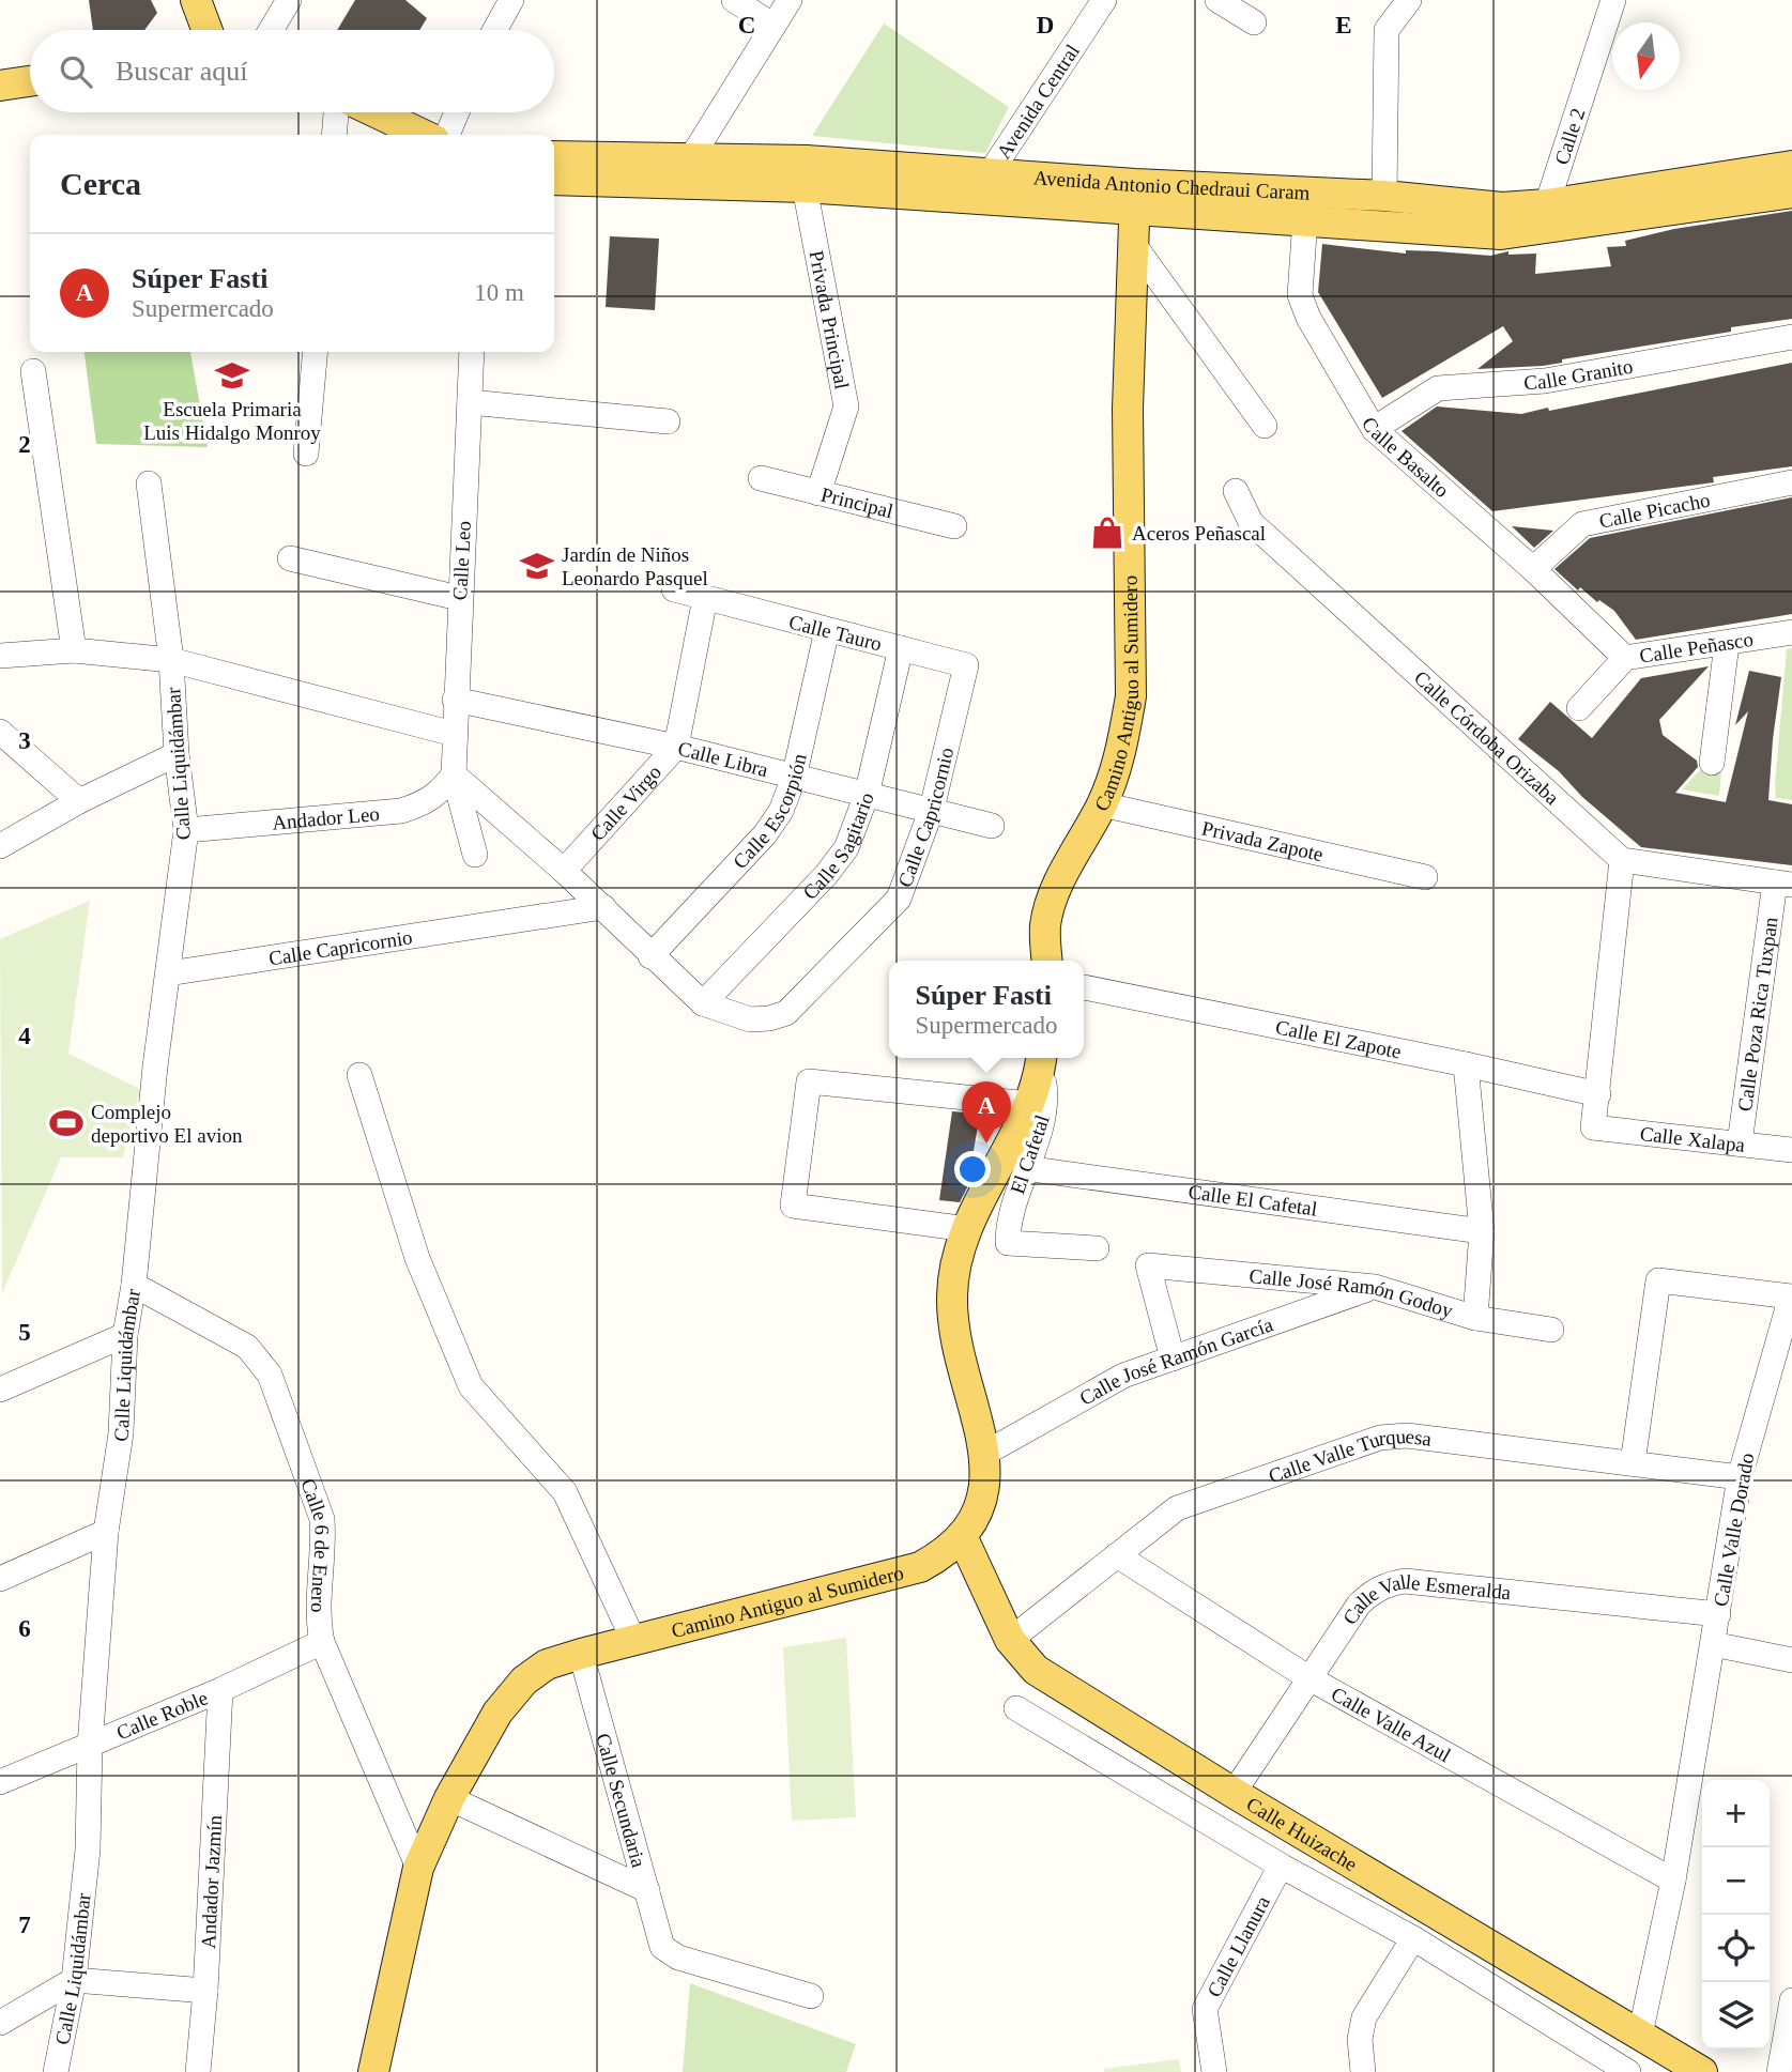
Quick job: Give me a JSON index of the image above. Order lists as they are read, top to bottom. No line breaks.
{"streets":{"main road":["Avenida Antonio Chedraui Caram","Camino Antiguo al Sumidero","Calle Huizache"],"street":["Avenida Central","Calle 2","Privada Principal","Calle Granito","Calle Basalto","Principal","Calle Picacho","Calle Leo","Calle Tauro","Calle Peñasco","Calle Córdoba Orizaba","Calle Libra","Calle Liquidámbar","Calle Virgo","Calle Escorpión","Calle Capricornio","Andador Leo","Privada Zapote","Calle Sagitario","Calle Poza Rica Tuxpan","Calle El Zapote","Calle Xalapa","El Cafetal","Calle El Cafetal","Calle José Ramón Godoy","Calle José Ramón García","Calle Valle Turquesa","Calle Valle Dorado","Calle 6 de Enero","Calle Valle Esmeralda","Calle Roble","Calle Valle Azul","Calle Secundaria","Andador Jazmín","Calle Llanura"]},"crossings":[["Avenida Central","Avenida Antonio Chedraui Caram"],["Calle 2","Avenida Antonio Chedraui Caram"],["Avenida Antonio Chedraui Caram","Privada Principal"],["Avenida Antonio Chedraui Caram","Calle Basalto"],["Avenida Antonio Chedraui Caram","Camino Antiguo al Sumidero"],["Privada Principal","Principal"],["Calle Granito","Calle Basalto"],["Calle Basalto","Calle Picacho"],["Calle Basalto","Calle Peñasco"],["Calle Leo","Calle Libra"],["Calle Leo","Calle Capricornio"],["Calle Leo","Andador Leo"],["Calle Tauro","Calle Virgo"],["Calle Tauro","Calle Escorpión"],["Calle Tauro","Calle Capricornio"],["Calle Tauro","Calle Sagitario"],["Camino Antiguo al Sumidero","Privada Zapote"],["Camino Antiguo al Sumidero","El Cafetal"],["Camino Antiguo al Sumidero","Calle José Ramón García"],["Camino Antiguo al Sumidero","Calle 6 de Enero"],["Camino Antiguo al Sumidero","Calle Secundaria"],["Camino Antiguo al Sumidero","Calle Huizache"],["Calle Libra","Calle Virgo"],["Calle Libra","Calle Escorpión"],["Calle Libra","Calle Capricornio"],["Calle Libra","Calle Sagitario"],["Calle Liquidámbar","Calle Capricornio"],["Calle Liquidámbar","Andador Leo"],["Calle Liquidámbar","Calle 6 de Enero"],["Calle Liquidámbar","Calle Roble"],["Calle Virgo","Calle Capricornio"],["Calle Escorpión","Calle Capricornio"],["Calle Capricornio","Andador Leo"],["Calle Capricornio","Calle Sagitario"],["Calle Poza Rica Tuxpan","Calle Xalapa"],["Calle El Zapote","Calle Xalapa"],["El Cafetal","Calle El Cafetal"],["Calle José Ramón Godoy","Calle José Ramón García"],["Calle Valle Turquesa","Calle Valle Dorado"],["Calle Valle Turquesa","Calle Valle Azul"],["Calle Valle Turquesa","Calle Huizache"],["Calle Valle Dorado","Calle Valle Esmeralda"],["Calle Valle Dorado","Calle Valle Azul"],["Calle Valle Dorado","Calle Huizache"],["Calle 6 de Enero","Calle Roble"],["Calle Valle Esmeralda","Calle Valle Azul"],["Calle Valle Esmeralda","Calle Huizache"],["Calle Roble","Andador Jazmín"],["Calle Huizache","Calle Llanura"]],"places":{"school or university":["Escuela Primaria Luis Hidalgo Monroy","Jardín de Niños Leonardo Pasquel"],"shop":["Aceros Peñascal"],"sports":["Complejo deportivo El avion"]},"north":"bottom","page":{"search":"Buscar aquí","heading":"Cerca","list":[{"mark":"A","name":"Súper Fasti","note":"Supermercado","value":"10 m"}],"popup":["Súper Fasti","Supermercado"],"pins":"A","map_buttons":["+","−"]},"grid":{"columns":["C","D","E"],"rows":["2","3","4","5","6","7"]}}
